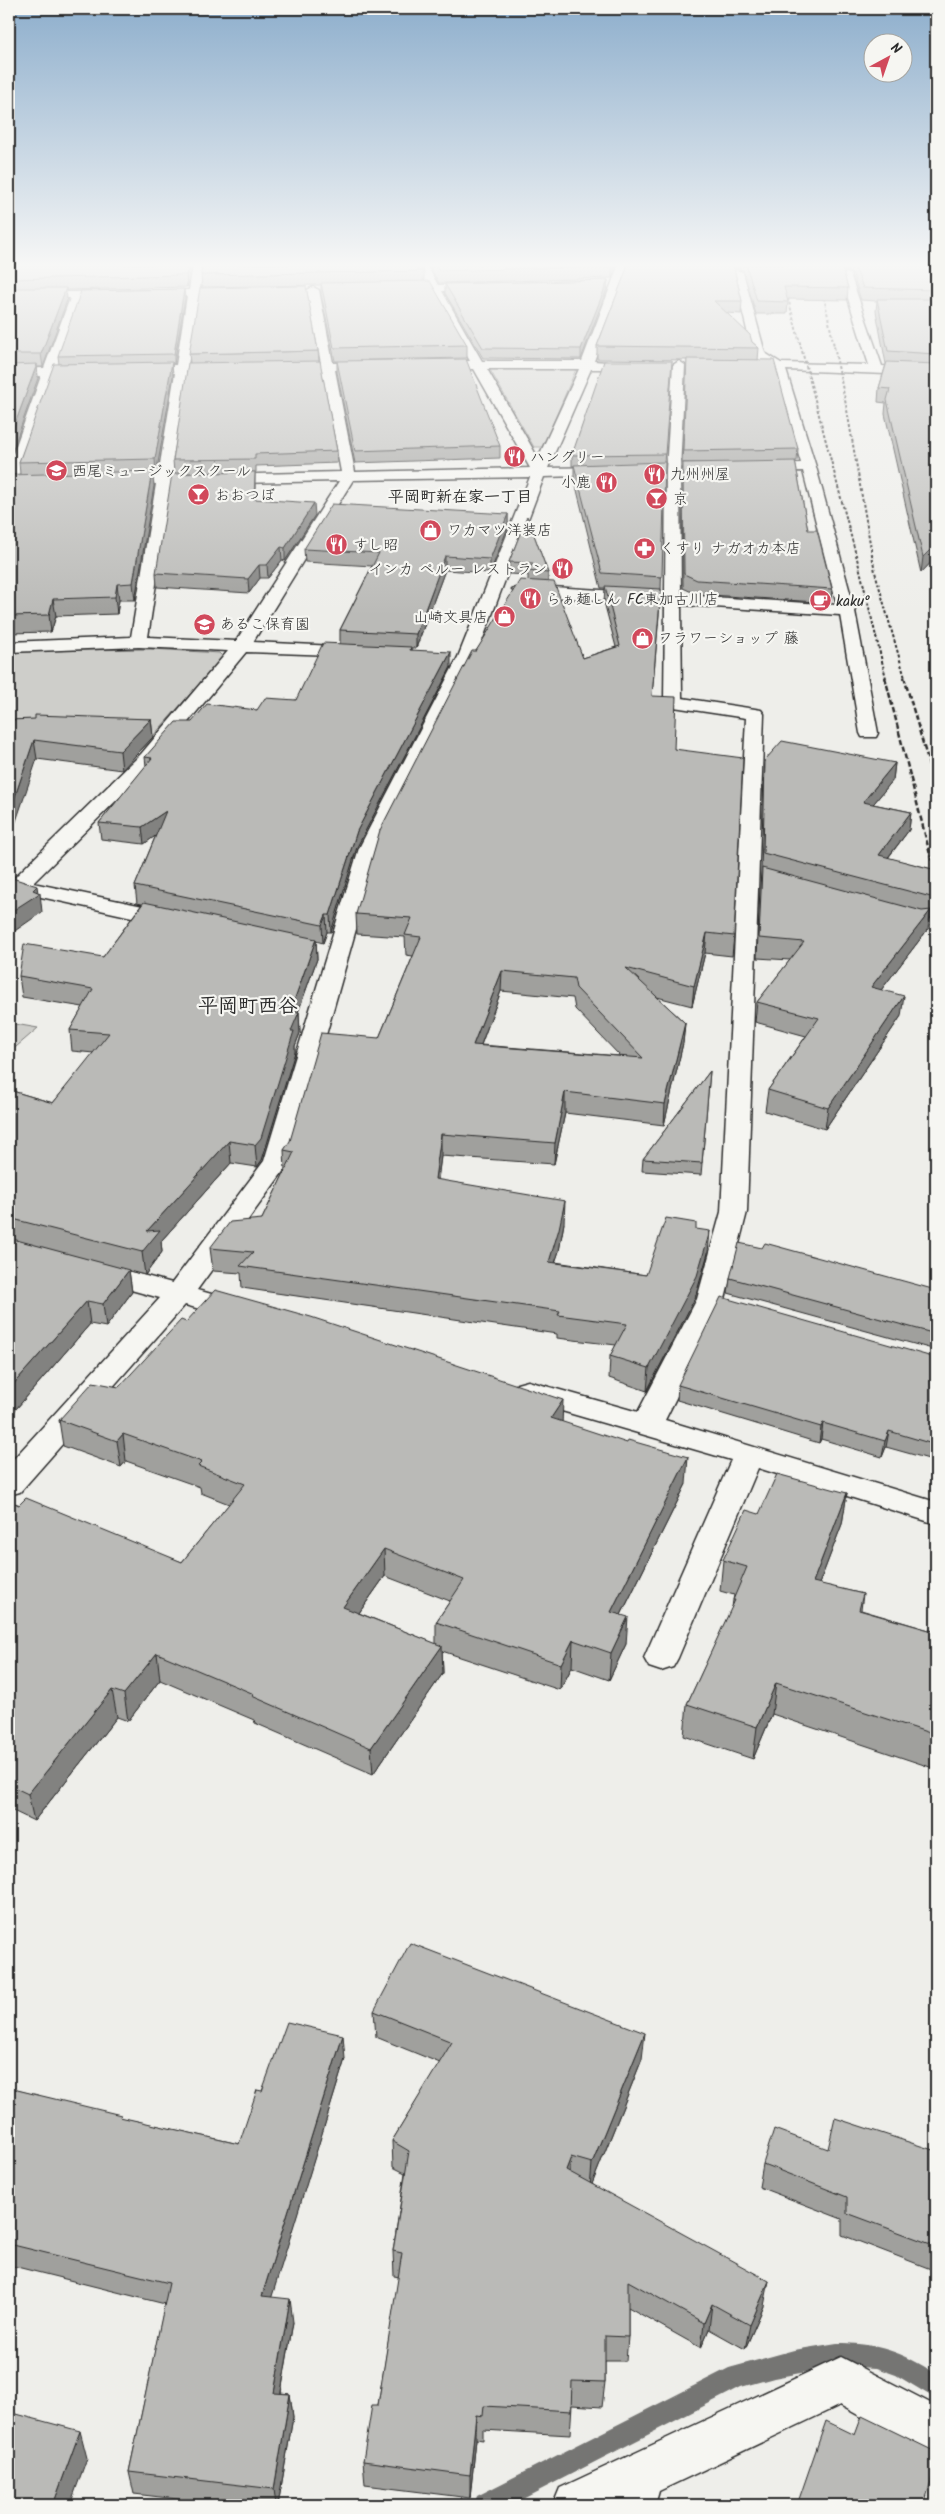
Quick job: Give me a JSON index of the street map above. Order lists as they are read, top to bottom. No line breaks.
{"districts":["平岡町新在家一丁目","平岡町西谷"],"places":{"restaurant":["ハングリー","九州州屋","小鹿","すし昭","インカ ペルー レストラン","らぁ麺しん FC東加古川店"],"school or university":["西尾ミュージックスクール","あるこ保育園"],"bar":["おおつぼ","京"],"shop":["ワカマツ洋装店","山崎文具店","フラワーショップ 藤"],"pharmacy":["くすり ナガオカ本店"],"cafe":["kaku°"]},"north":"top right"}
